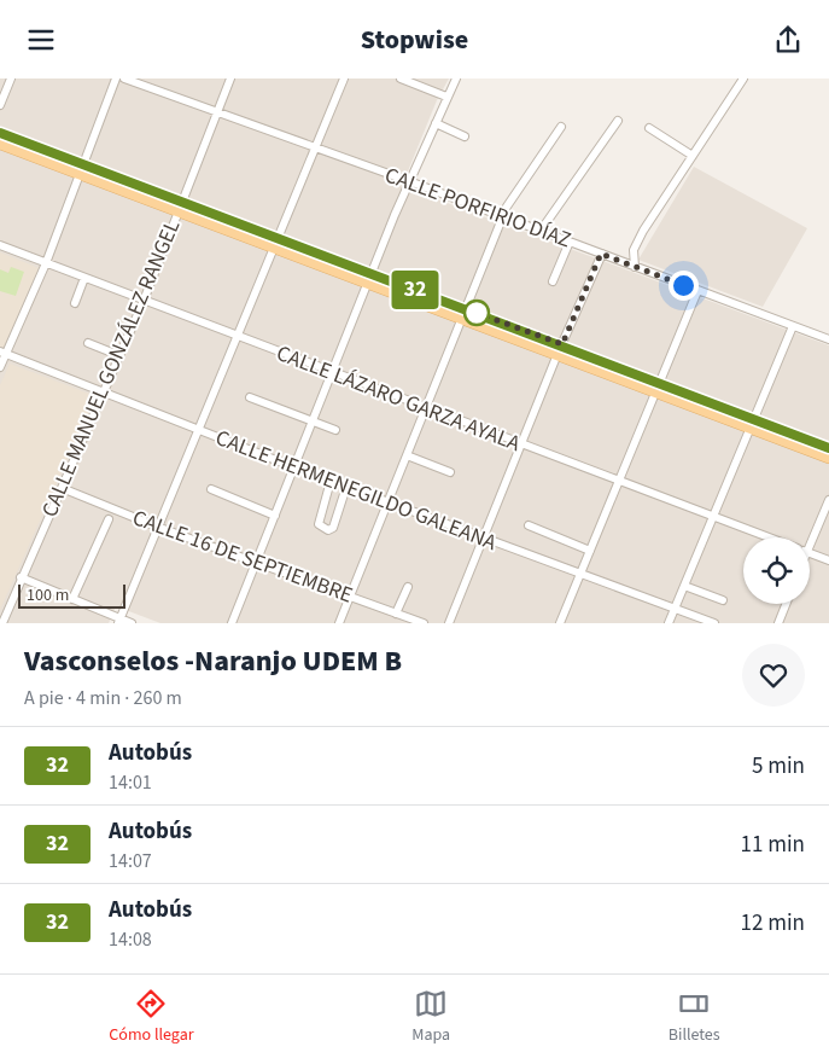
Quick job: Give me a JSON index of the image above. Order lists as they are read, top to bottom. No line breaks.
{"streets":{"street":["CALLE PORFIRIO DÍAZ","CALLE MANUEL GONZÁLEZ RANGEL","CALLE LÁZARO GARZA AYALA","CALLE HERMENEGILDO GALEANA","CALLE 16 DE SEPTIEMBRE"]},"crossings":[["CALLE PORFIRIO DÍAZ","CALLE MANUEL GONZÁLEZ RANGEL"],["CALLE MANUEL GONZÁLEZ RANGEL","CALLE LÁZARO GARZA AYALA"],["CALLE MANUEL GONZÁLEZ RANGEL","CALLE HERMENEGILDO GALEANA"],["CALLE MANUEL GONZÁLEZ RANGEL","CALLE 16 DE SEPTIEMBRE"]],"lines":["bus line 32"],"scale_bar":"100 m","page":{"header":"Stopwise","on_map":"32","scale":"100 m","heading":["Vasconselos -Naranjo UDEM B","A pie · 4 min · 260 m"],"list":[{"mark":"32","name":"Autobús","note":"14:01","value":"5 min"},{"mark":"32","name":"Autobús","note":"14:07","value":"11 min"},{"mark":"32","name":"Autobús","note":"14:08","value":"12 min"}],"tabs":["Cómo llegar","Mapa","Billetes"]}}
